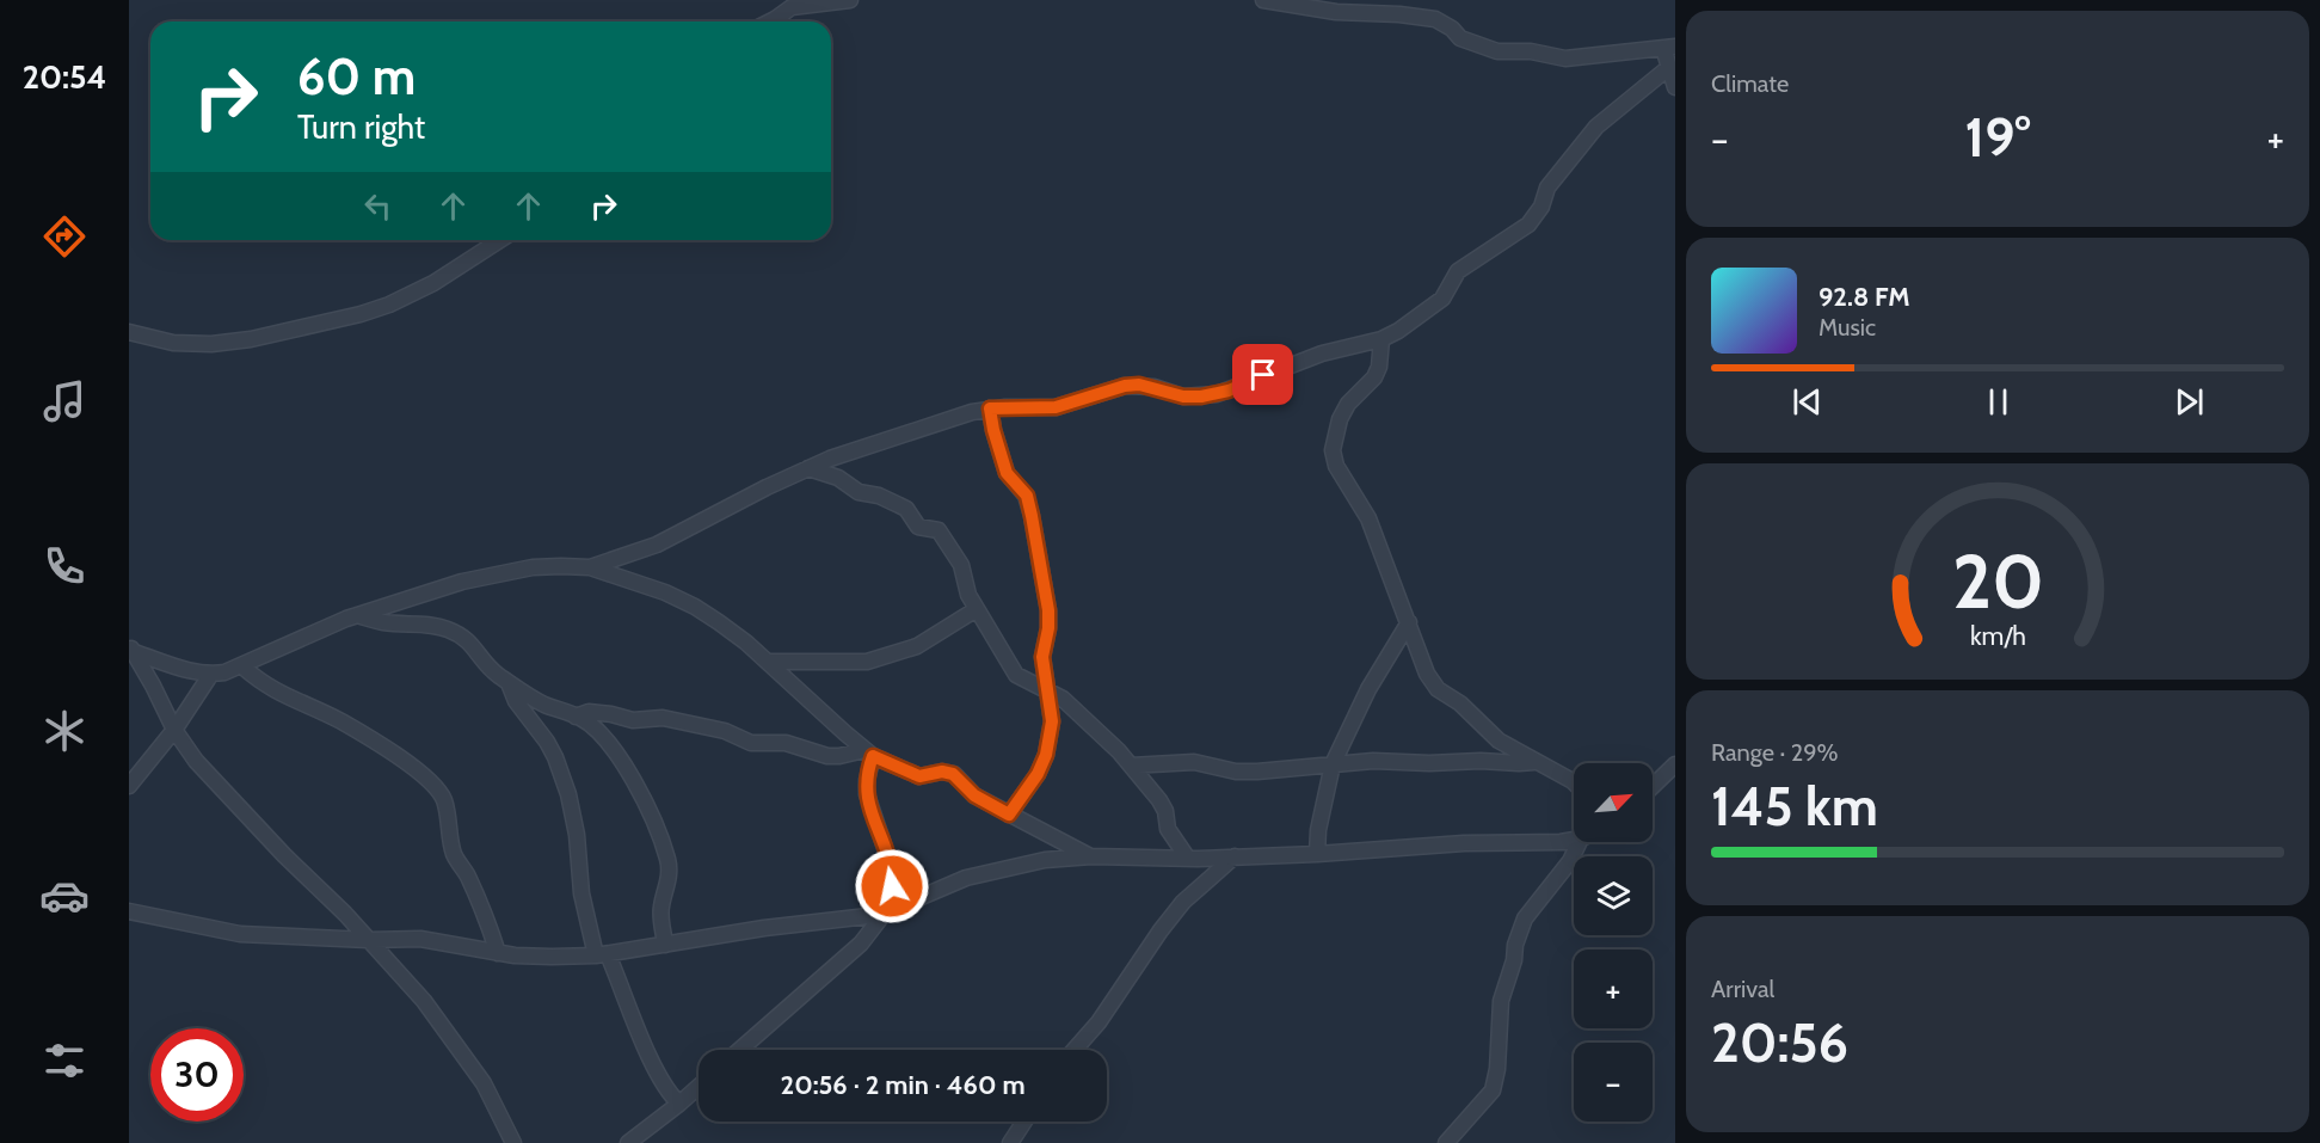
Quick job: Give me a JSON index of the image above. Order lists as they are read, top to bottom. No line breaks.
{"north":"top right","page":{"tabs":"20:54","tile":["Climate",["Range · 29%","145 km"],["Arrival","20:56"]],"turn":["60 m","Turn right"],"heat":["−","19°","+"],"song":["92.8 FM","Music"],"map_buttons":["+","−"],"limit":"30","trip":"20:56 · 2 min · 460 m","gauge":["20","km/h"]}}
